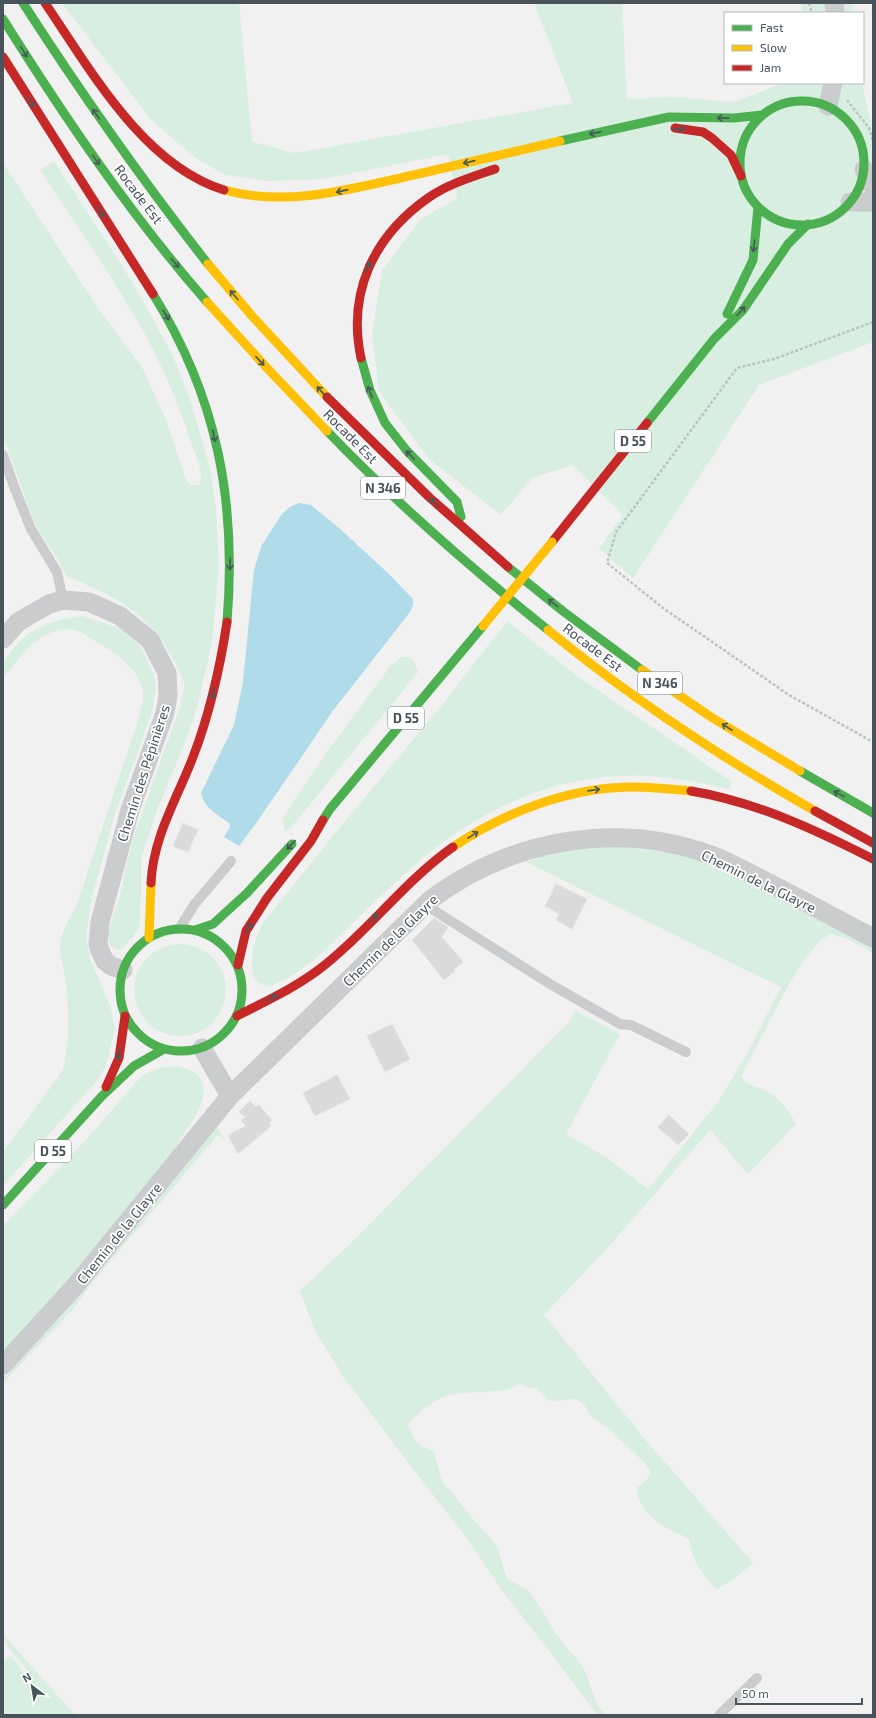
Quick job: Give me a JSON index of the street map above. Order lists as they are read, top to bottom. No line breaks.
{"streets":{"main road":["Rocade Est","D 55","N 346"],"street":["Chemin des Pépinières","Chemin de la Glayre"]},"crossings":[["D 55","Chemin des Pépinières"]],"legend":["Fast","Slow","Jam"],"scale_bar":"50 m","north":"top left"}
